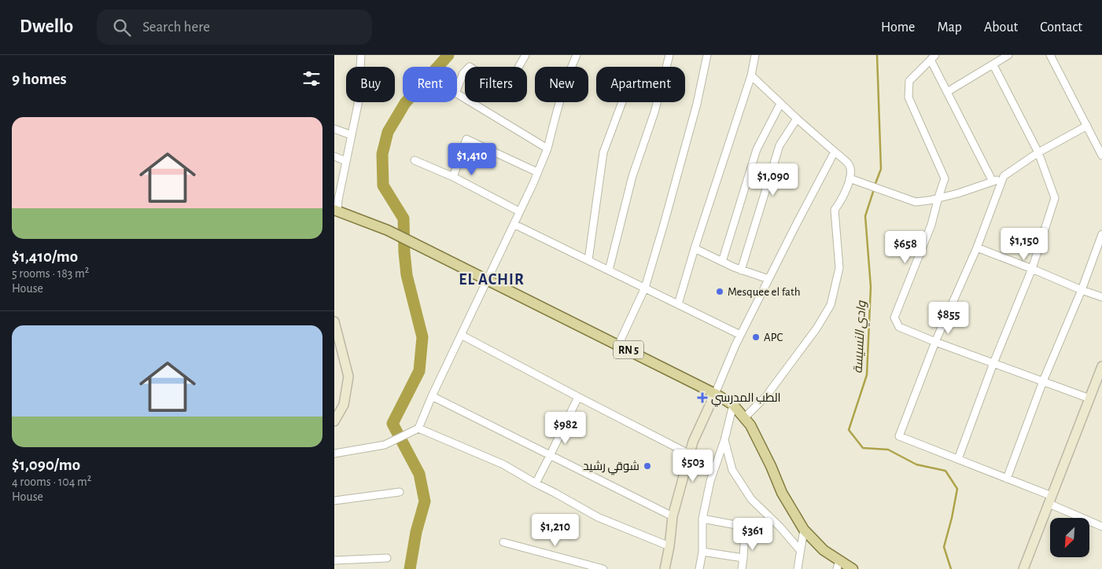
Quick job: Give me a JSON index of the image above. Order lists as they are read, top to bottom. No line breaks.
{"streets":{"main road":["RN 5"]},"districts":["EL ACHIR"],"water":["وادي النسيسة"],"places":{"other":["Mesquee el fath","APC","شوقي رشيد"],"health":["الطب المدرسي"]},"north":"bottom left","page":{"header":"Dwello","search":"Search here","nav":["Home","Map","About","Contact"],"heading":"9 homes","chip":["Buy","Rent","Filters","New","Apartment"],"list":[{"name":"$1,410/mo","note":"5 rooms · 183 m² · House"},{"name":"$1,090/mo","note":"4 rooms · 104 m² · House"}],"price":["$1,410","$1,090","$1,150","$658","$855","$982","$503","$1,210","$361"]}}
